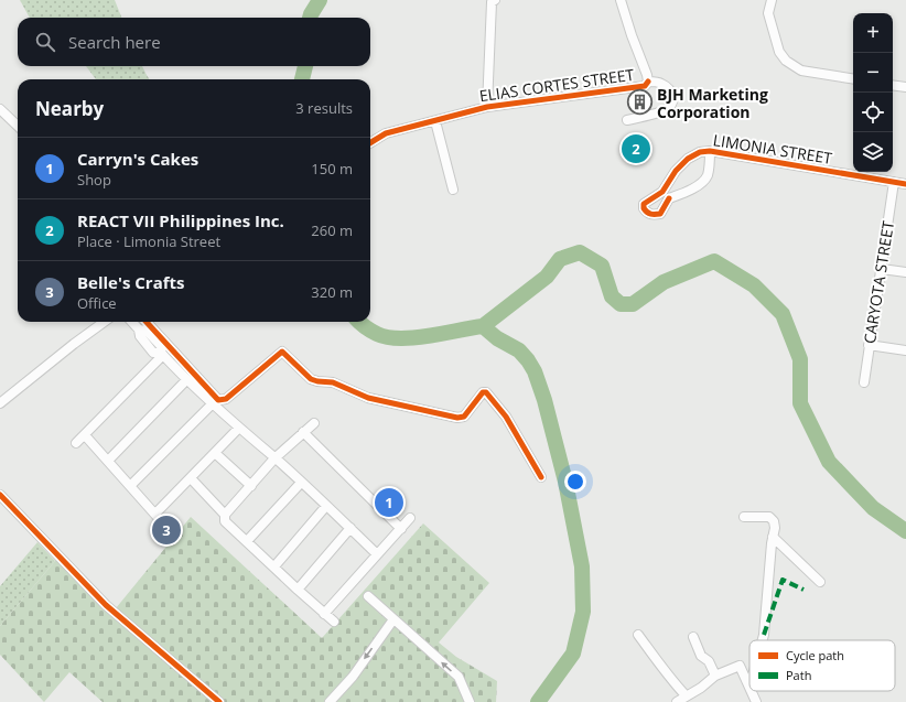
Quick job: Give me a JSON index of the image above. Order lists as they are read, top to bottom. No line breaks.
{"streets":{"street":["ELIAS CORTES STREET","LIMONIA STREET","CARYOTA STREET"]},"crossings":[["LIMONIA STREET","CARYOTA STREET"]],"places":{"building":["BJH Marketing Corporation"]},"legend":["Cycle path","Path"],"page":{"map_buttons":["+","−"],"search":"Search here","heading":["Nearby","3 results"],"pins":["2","1","3"],"list":[{"mark":"1","name":"Carryn's Cakes","note":"Shop","value":"150 m"},{"mark":"2","name":"REACT VII Philippines Inc.","note":"Place · Limonia Street","value":"260 m"},{"mark":"3","name":"Belle's Crafts","note":"Office","value":"320 m"}]}}
